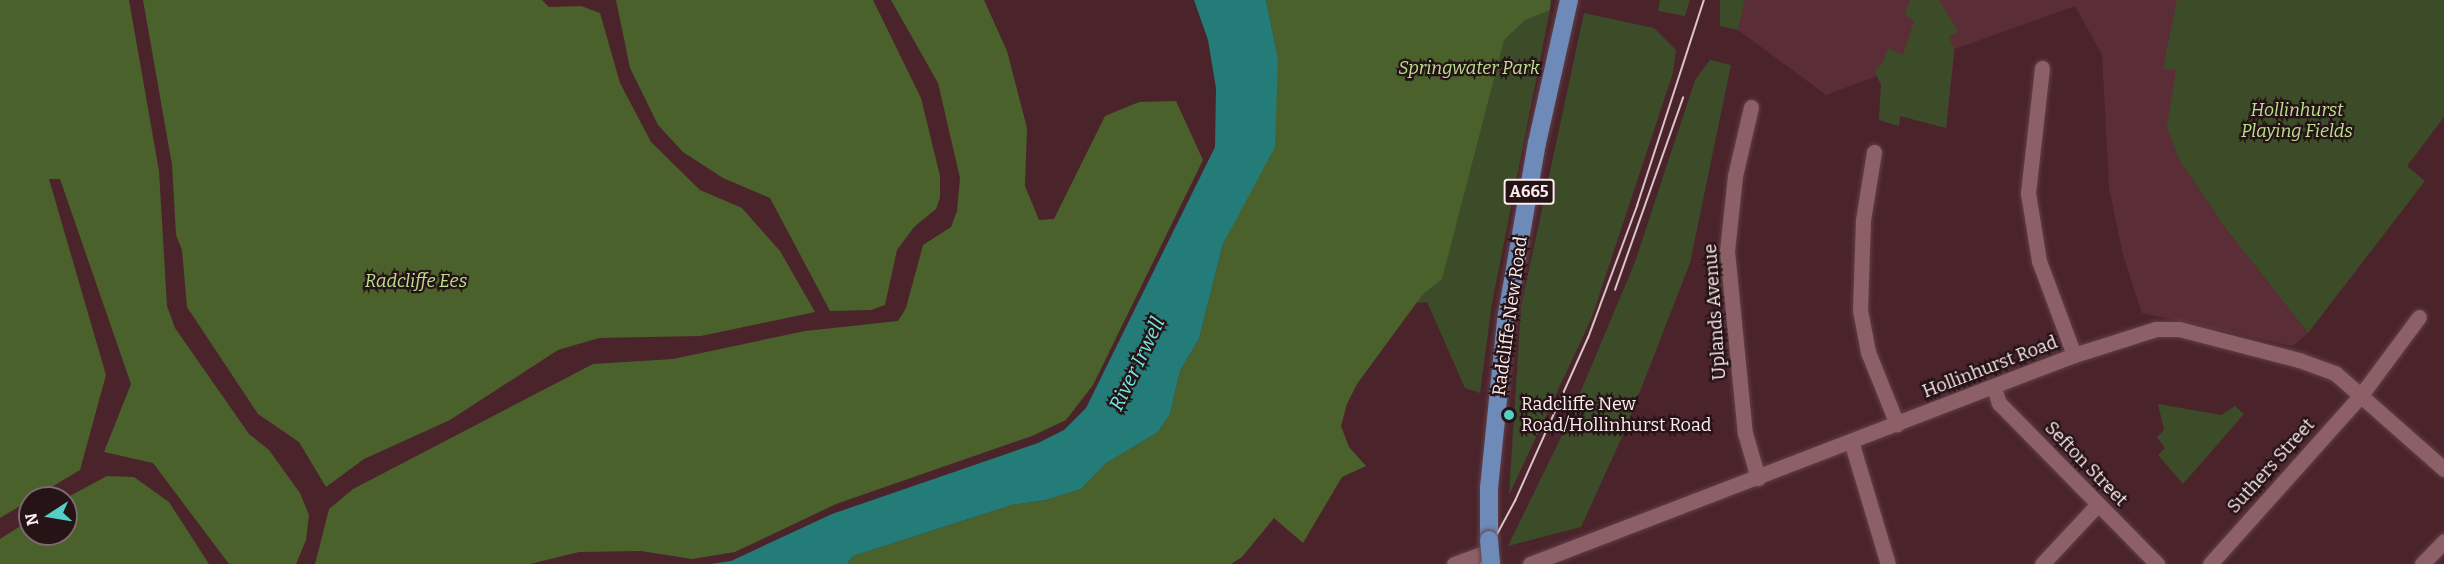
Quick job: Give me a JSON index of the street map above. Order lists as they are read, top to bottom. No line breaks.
{"streets":{"main road":["A665","Radcliffe New Road"],"street":["Uplands Avenue","Hollinhurst Road","Sefton Street","Suthers Street"]},"crossings":[["Uplands Avenue","Hollinhurst Road"],["Hollinhurst Road","Sefton Street"],["Hollinhurst Road","Suthers Street"]],"water":["River Irwell"],"parks":["Springwater Park","Hollinhurst Playing Fields","Radcliffe Ees"],"places":["Radcliffe New Road/Hollinhurst Road"],"north":"left"}
